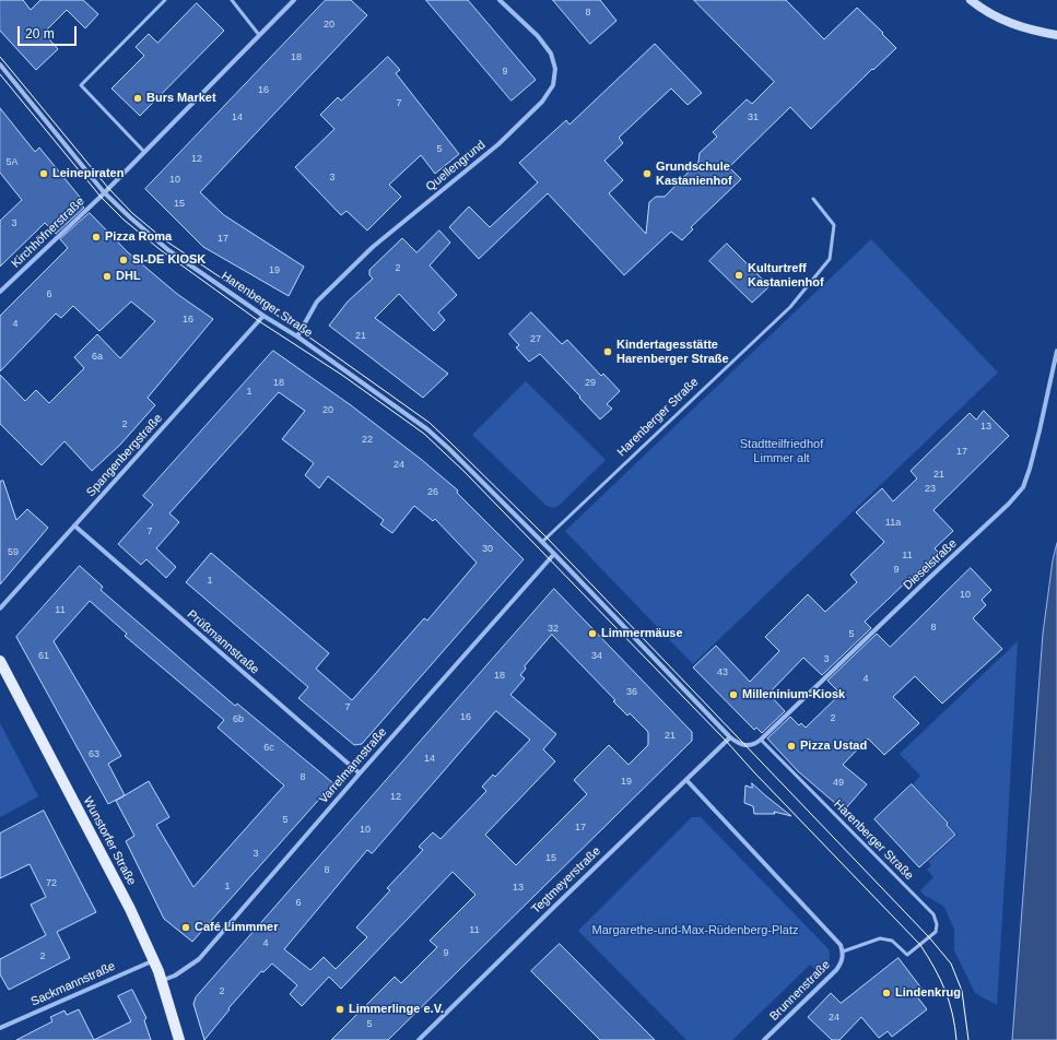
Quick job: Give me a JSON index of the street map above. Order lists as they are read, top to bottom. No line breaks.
{"streets":{"main road":["Wunstorfer Straße"],"street":["Quellengrund","Kirchhöfnerstraße","Harenberger Straße","Spangenbergstraße","Dieselstraße","Prüßmannstraße","Varrelmannstraße","Tegtmeyerstraße","Sackmannstraße","Brunnenstraße"]},"crossings":[["Quellengrund","Harenberger Straße"],["Kirchhöfnerstraße","Harenberger Straße"],["Harenberger Straße","Spangenbergstraße"],["Harenberger Straße","Dieselstraße"],["Harenberger Straße","Varrelmannstraße"],["Harenberger Straße","Tegtmeyerstraße"],["Harenberger Straße","Brunnenstraße"],["Spangenbergstraße","Prüßmannstraße"],["Prüßmannstraße","Varrelmannstraße"],["Varrelmannstraße","Wunstorfer Straße"],["Wunstorfer Straße","Sackmannstraße"]],"parks":["Stadtteilfriedhof Limmer alt","Margarethe-und-Max-Rüdenberg-Platz"],"places":["Burs Market","Leinepiraten","Grundschule Kastanienhof","Pizza Roma","SI-DE KIOSK","Kulturtreff Kastanienhof","DHL","Kindertagesstätte Harenberger Straße","Limmermäuse","Milleninium-Kiosk","Pizza Ustad","Café Limmmer","Lindenkrug","Limmerlinge e.V."],"house_numbers":["8","20","18","9","16","7","14","31","5","12","5A","3","10","15","3","17","2","19","6","16","4","21","27","6a","18","29","1","20","2","13","22","17","24","21","23","26","11a","7","30","59","11","9","1","10","11","8","32","5","61","34","3","43","18","4","36","7","16","2","6b","21","6c","63","14","8","19","49","12","5","17","10","3","15","8","72","1","13","6","11","4","9","2","2","24","5"],"scale_bar":"20 m"}
